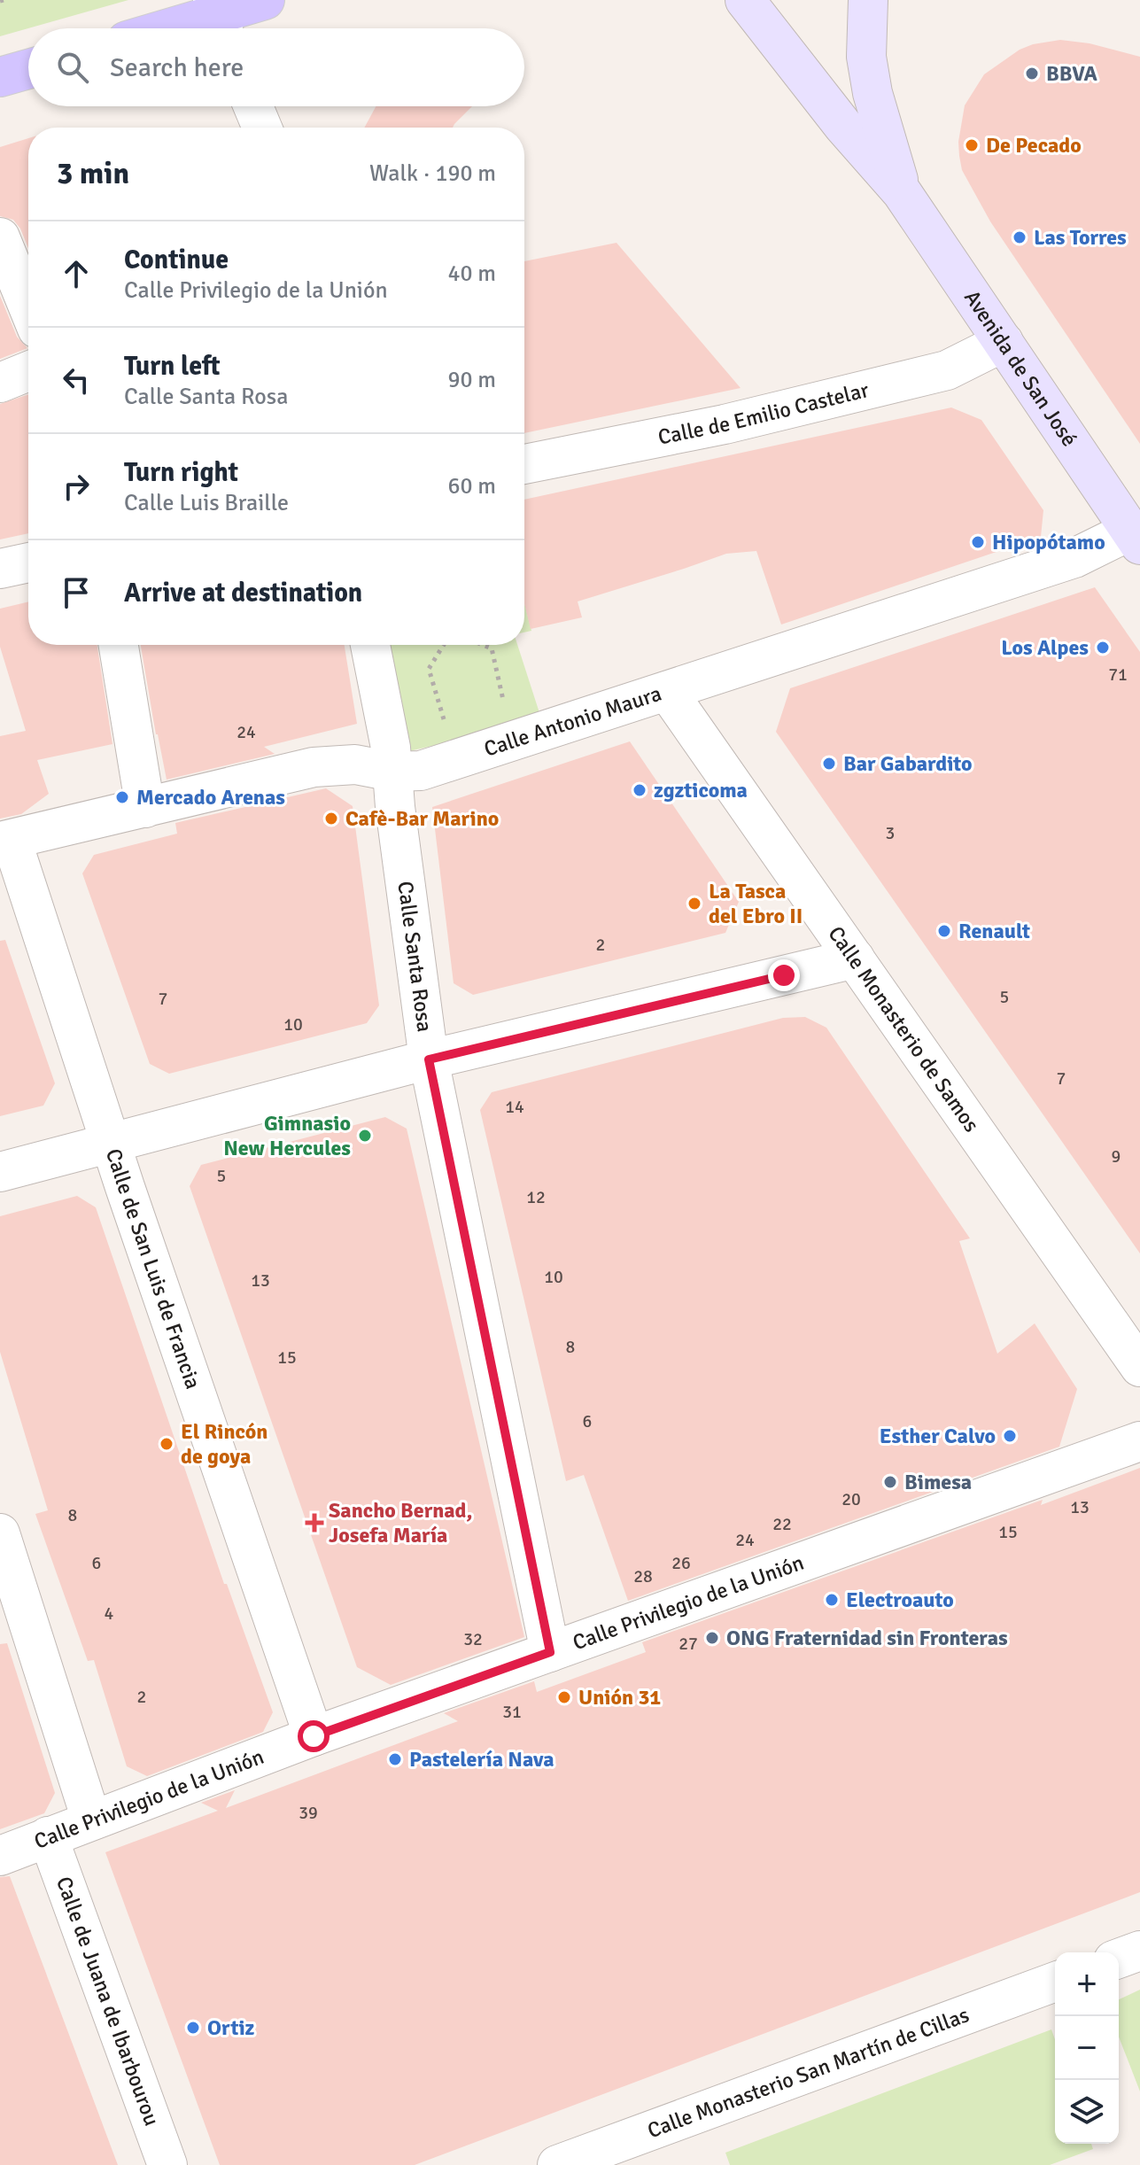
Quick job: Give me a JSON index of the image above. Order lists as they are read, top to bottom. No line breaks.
{"streets":{"main road":["Avenida de San José"],"street":["Calle de Emilio Castelar","Calle Antonio Maura","Calle Santa Rosa","Calle Monasterio de Samos","Calle de San Luis de Francia","Calle Privilegio de la Unión","Calle de Juana de Ibarbourou","Calle Monasterio San Martín de Cillas"]},"crossings":[["Avenida de San José","Calle de Emilio Castelar"],["Avenida de San José","Calle Antonio Maura"],["Calle Antonio Maura","Calle Santa Rosa"],["Calle Antonio Maura","Calle Monasterio de Samos"],["Calle Antonio Maura","Calle de San Luis de Francia"],["Calle Santa Rosa","Calle Privilegio de la Unión"],["Calle de San Luis de Francia","Calle Privilegio de la Unión"],["Calle Privilegio de la Unión","Calle de Juana de Ibarbourou"]],"places":{"other":["BBVA","De Pecado","Las Torres","Hipopótamo","Los Alpes","Bar Gabardito","zgzticoma","Mercado Arenas","Cafè-Bar Marino","La Tasca del Ebro II","Renault","Gimnasio New Hercules","Esther Calvo","El Rincón de goya","Bimesa","Electroauto","ONG Fraternidad sin Fronteras","Unión 31","Pastelería Nava","Ortiz"],"health":["Sancho Bernad, Josefa María"]},"house_numbers":["71","24","3","2","5","7","10","7","14","9","5","12","10","13","8","15","6","20","13","8","22","15","24","6","26","28","4","32","27","2","31","39"],"page":{"search":"Search here","heading":["3 min","Walk · 190 m"],"list":[["Continue","Calle Privilegio de la Unión","40 m"],["Turn left","Calle Santa Rosa","90 m"],["Turn right","Calle Luis Braille","60 m"],"Arrive at destination"],"map_buttons":["+","−"]}}
